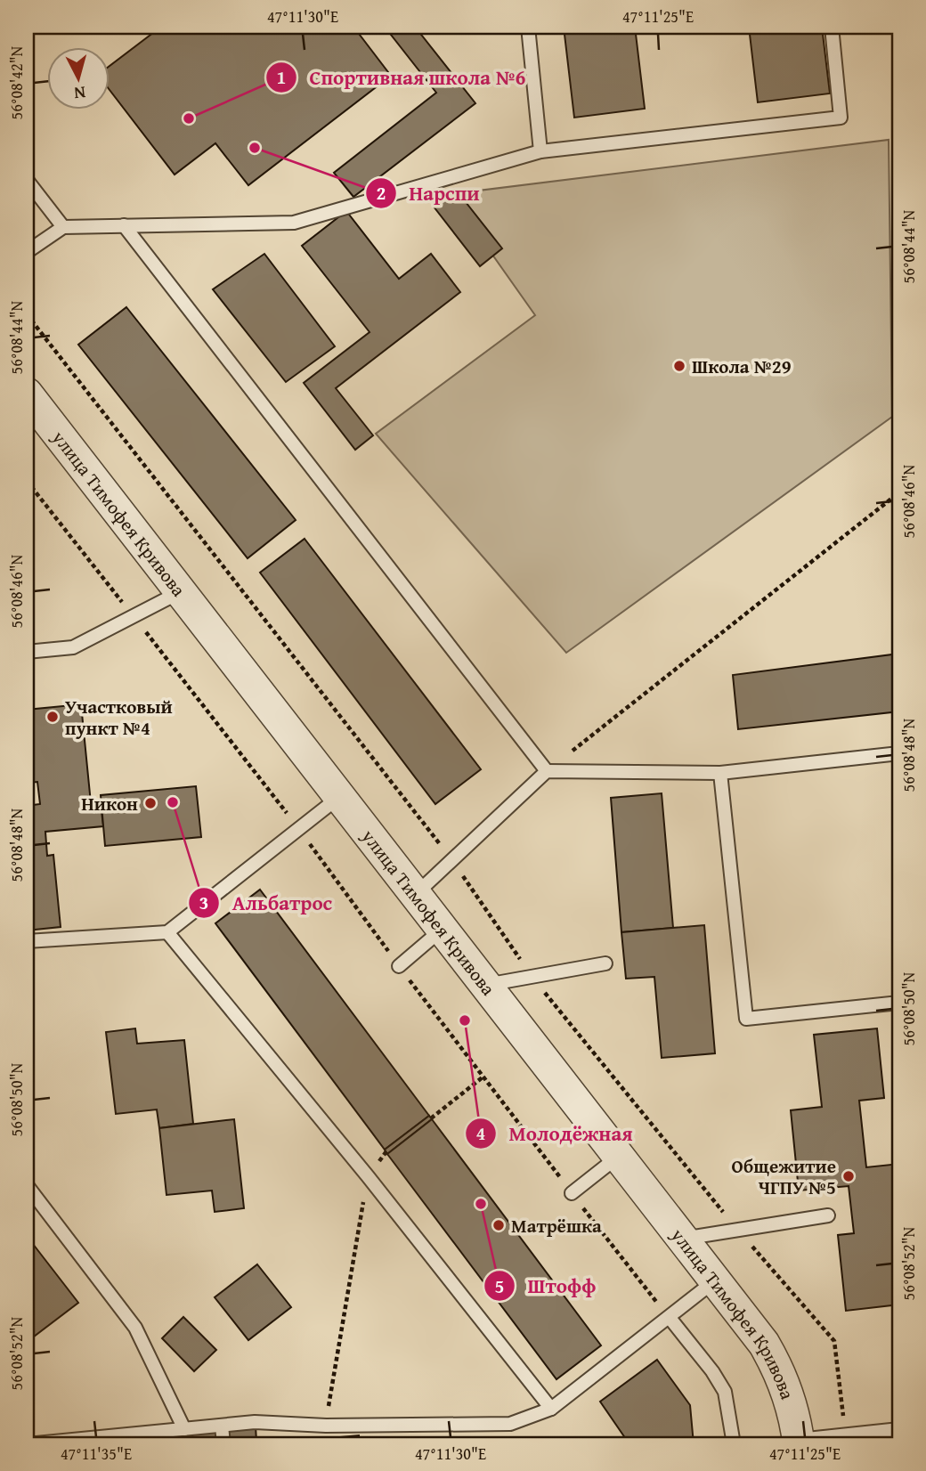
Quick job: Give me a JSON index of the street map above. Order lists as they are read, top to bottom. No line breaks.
{"streets":{"street":["улица Тимофея Кривова"]},"places":["Спортивная школа №6","Нарспи","Школа №29","Участковый пункт №4","Альбатрос","Никон","Молодёжная","Общежитие ЧГПУ №5","Штофф","Матрёшка"],"north":"bottom","coordinates":["47°11'30\"E","47°11'25\"E","56°08'42\"N","56°08'44\"N","56°08'46\"N","56°08'48\"N","56°08'50\"N","56°08'52\"N","47°11'35\"E"]}
